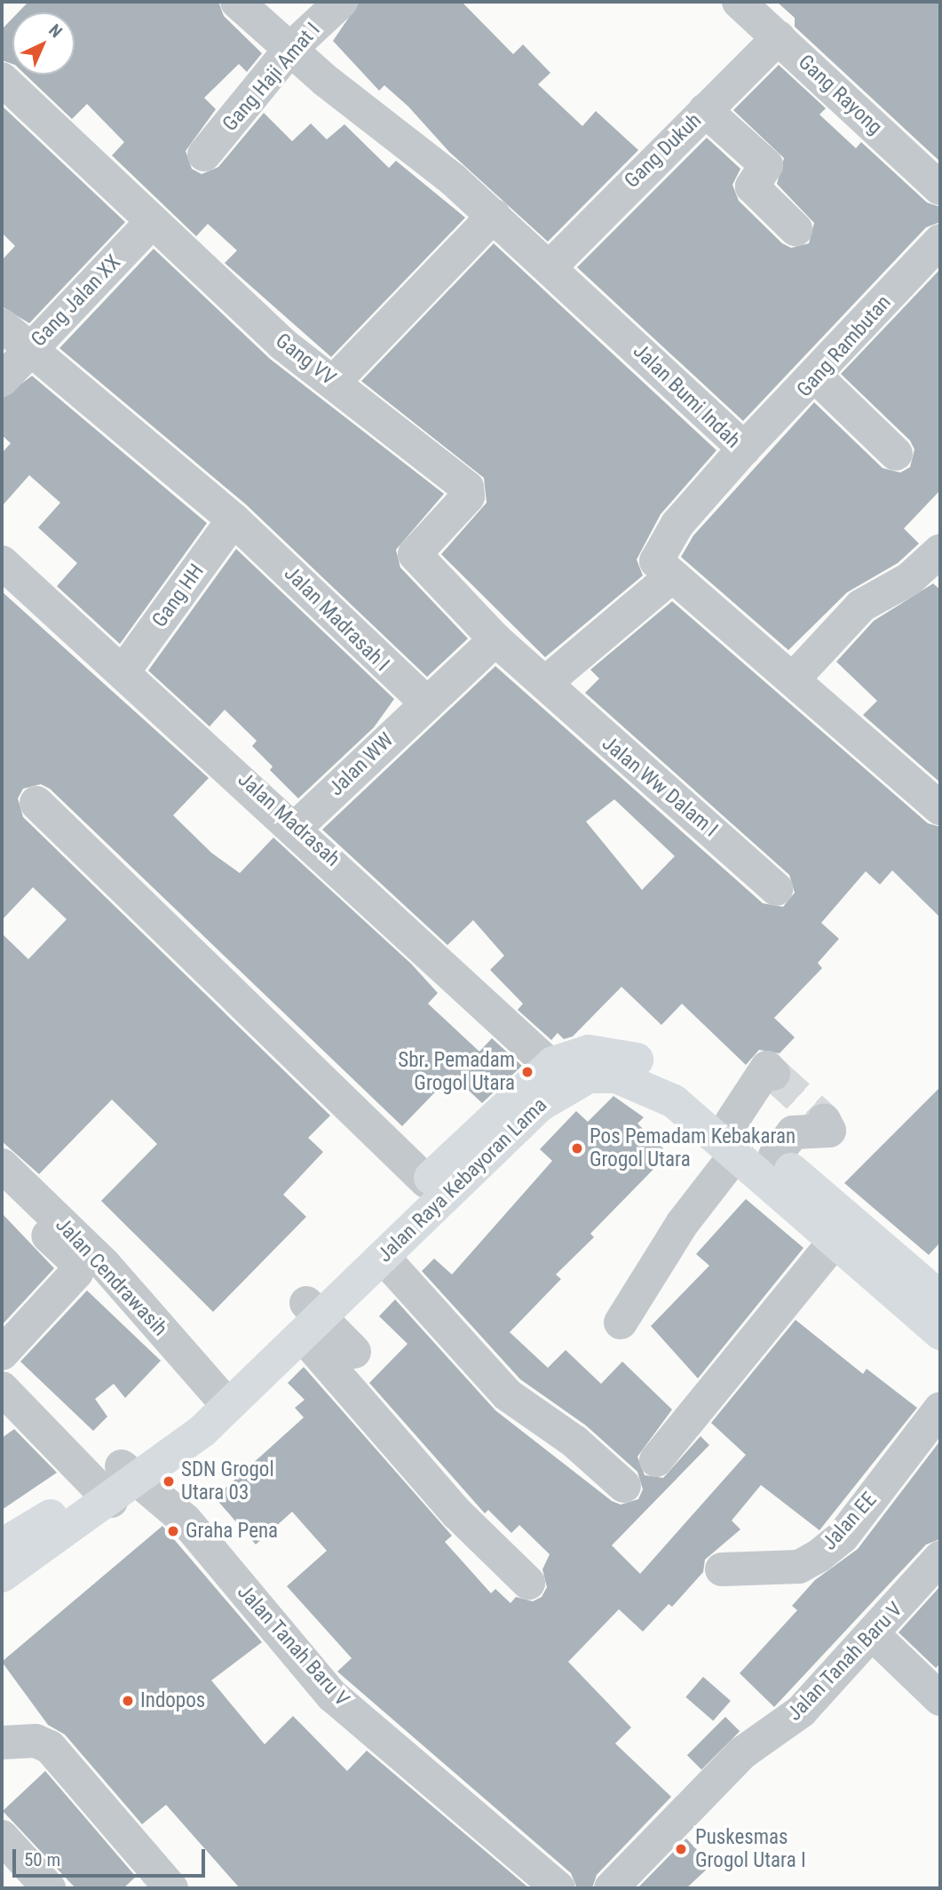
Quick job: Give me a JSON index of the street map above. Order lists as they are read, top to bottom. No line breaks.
{"streets":{"main road":["Jalan Raya Kebayoran Lama"],"street":["Gang Haji Amat I","Gang Rayong","Gang Dukuh","Gang Jalan XX","Gang Rambutan","Gang VV","Jalan Bumi Indah","Gang HH","Jalan Madrasah I","Jalan WW","Jalan Ww Dalam I","Jalan Madrasah","Jalan Cendrawasih","Jalan EE","Jalan Tanah Baru V"]},"crossings":[["Gang Haji Amat I","Jalan Bumi Indah"],["Gang Rayong","Gang Dukuh"],["Gang Dukuh","Jalan Bumi Indah"],["Gang Jalan XX","Gang VV"],["Gang Jalan XX","Jalan Madrasah I"],["Gang Rambutan","Jalan Bumi Indah"],["Gang HH","Jalan Madrasah I"],["Gang HH","Jalan Madrasah"],["Jalan Madrasah I","Jalan WW"],["Jalan WW","Jalan Madrasah"],["Jalan Madrasah","Jalan Raya Kebayoran Lama"],["Jalan Raya Kebayoran Lama","Jalan Cendrawasih"],["Jalan Raya Kebayoran Lama","Jalan Tanah Baru V"]],"places":["Sbr. Pemadam Grogol Utara","Pos Pemadam Kebakaran Grogol Utara","SDN Grogol Utara 03","Graha Pena","Indopos","Puskesmas Grogol Utara I"],"scale_bar":"50 m","north":"top right"}
